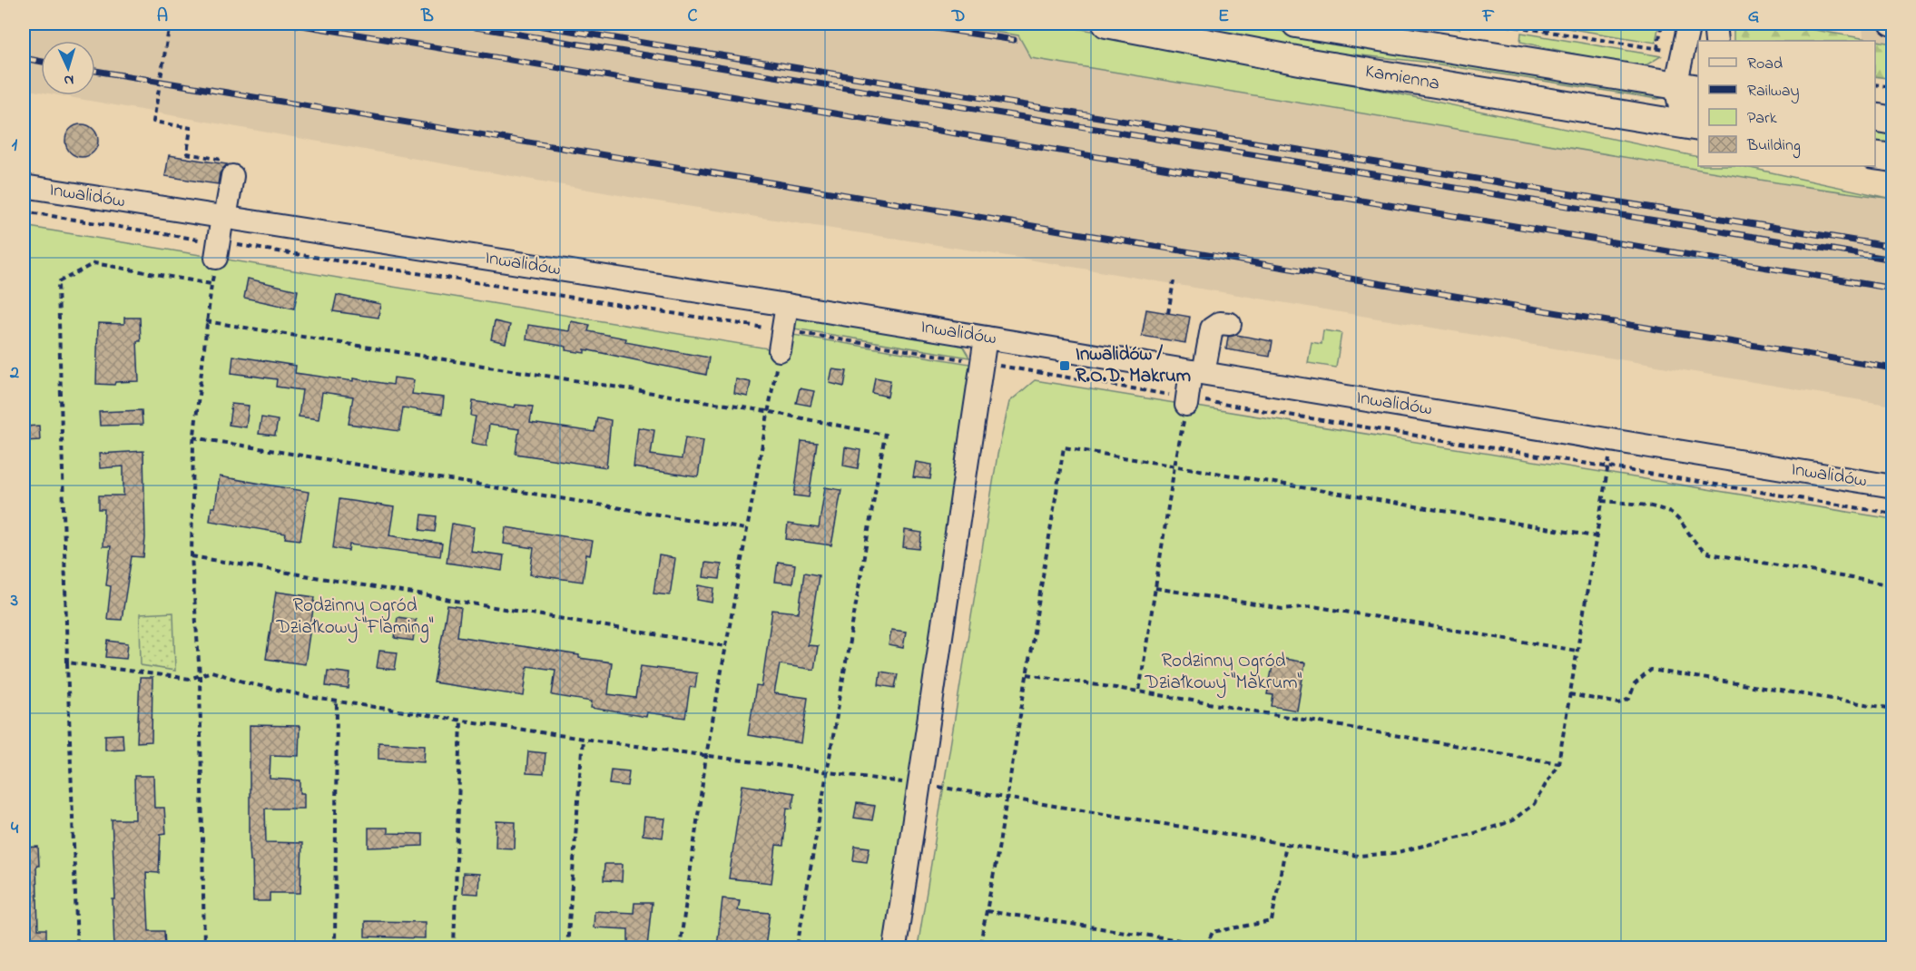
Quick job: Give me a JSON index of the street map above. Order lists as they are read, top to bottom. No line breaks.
{"streets":{"main road":["Kamienna"],"street":["Inwalidów"]},"parks":["Rodzinny Ogród Działkowy \"Flaming\"","Rodzinny Ogród Działkowy \"Makrum\""],"places":{"transit":["Inwalidów / R.O.D. Makrum"]},"legend":["Road","Railway","Park","Building"],"north":"bottom","grid":{"columns":["A","B","C","D","E","F","G"],"rows":["1","2","3","4"]}}
